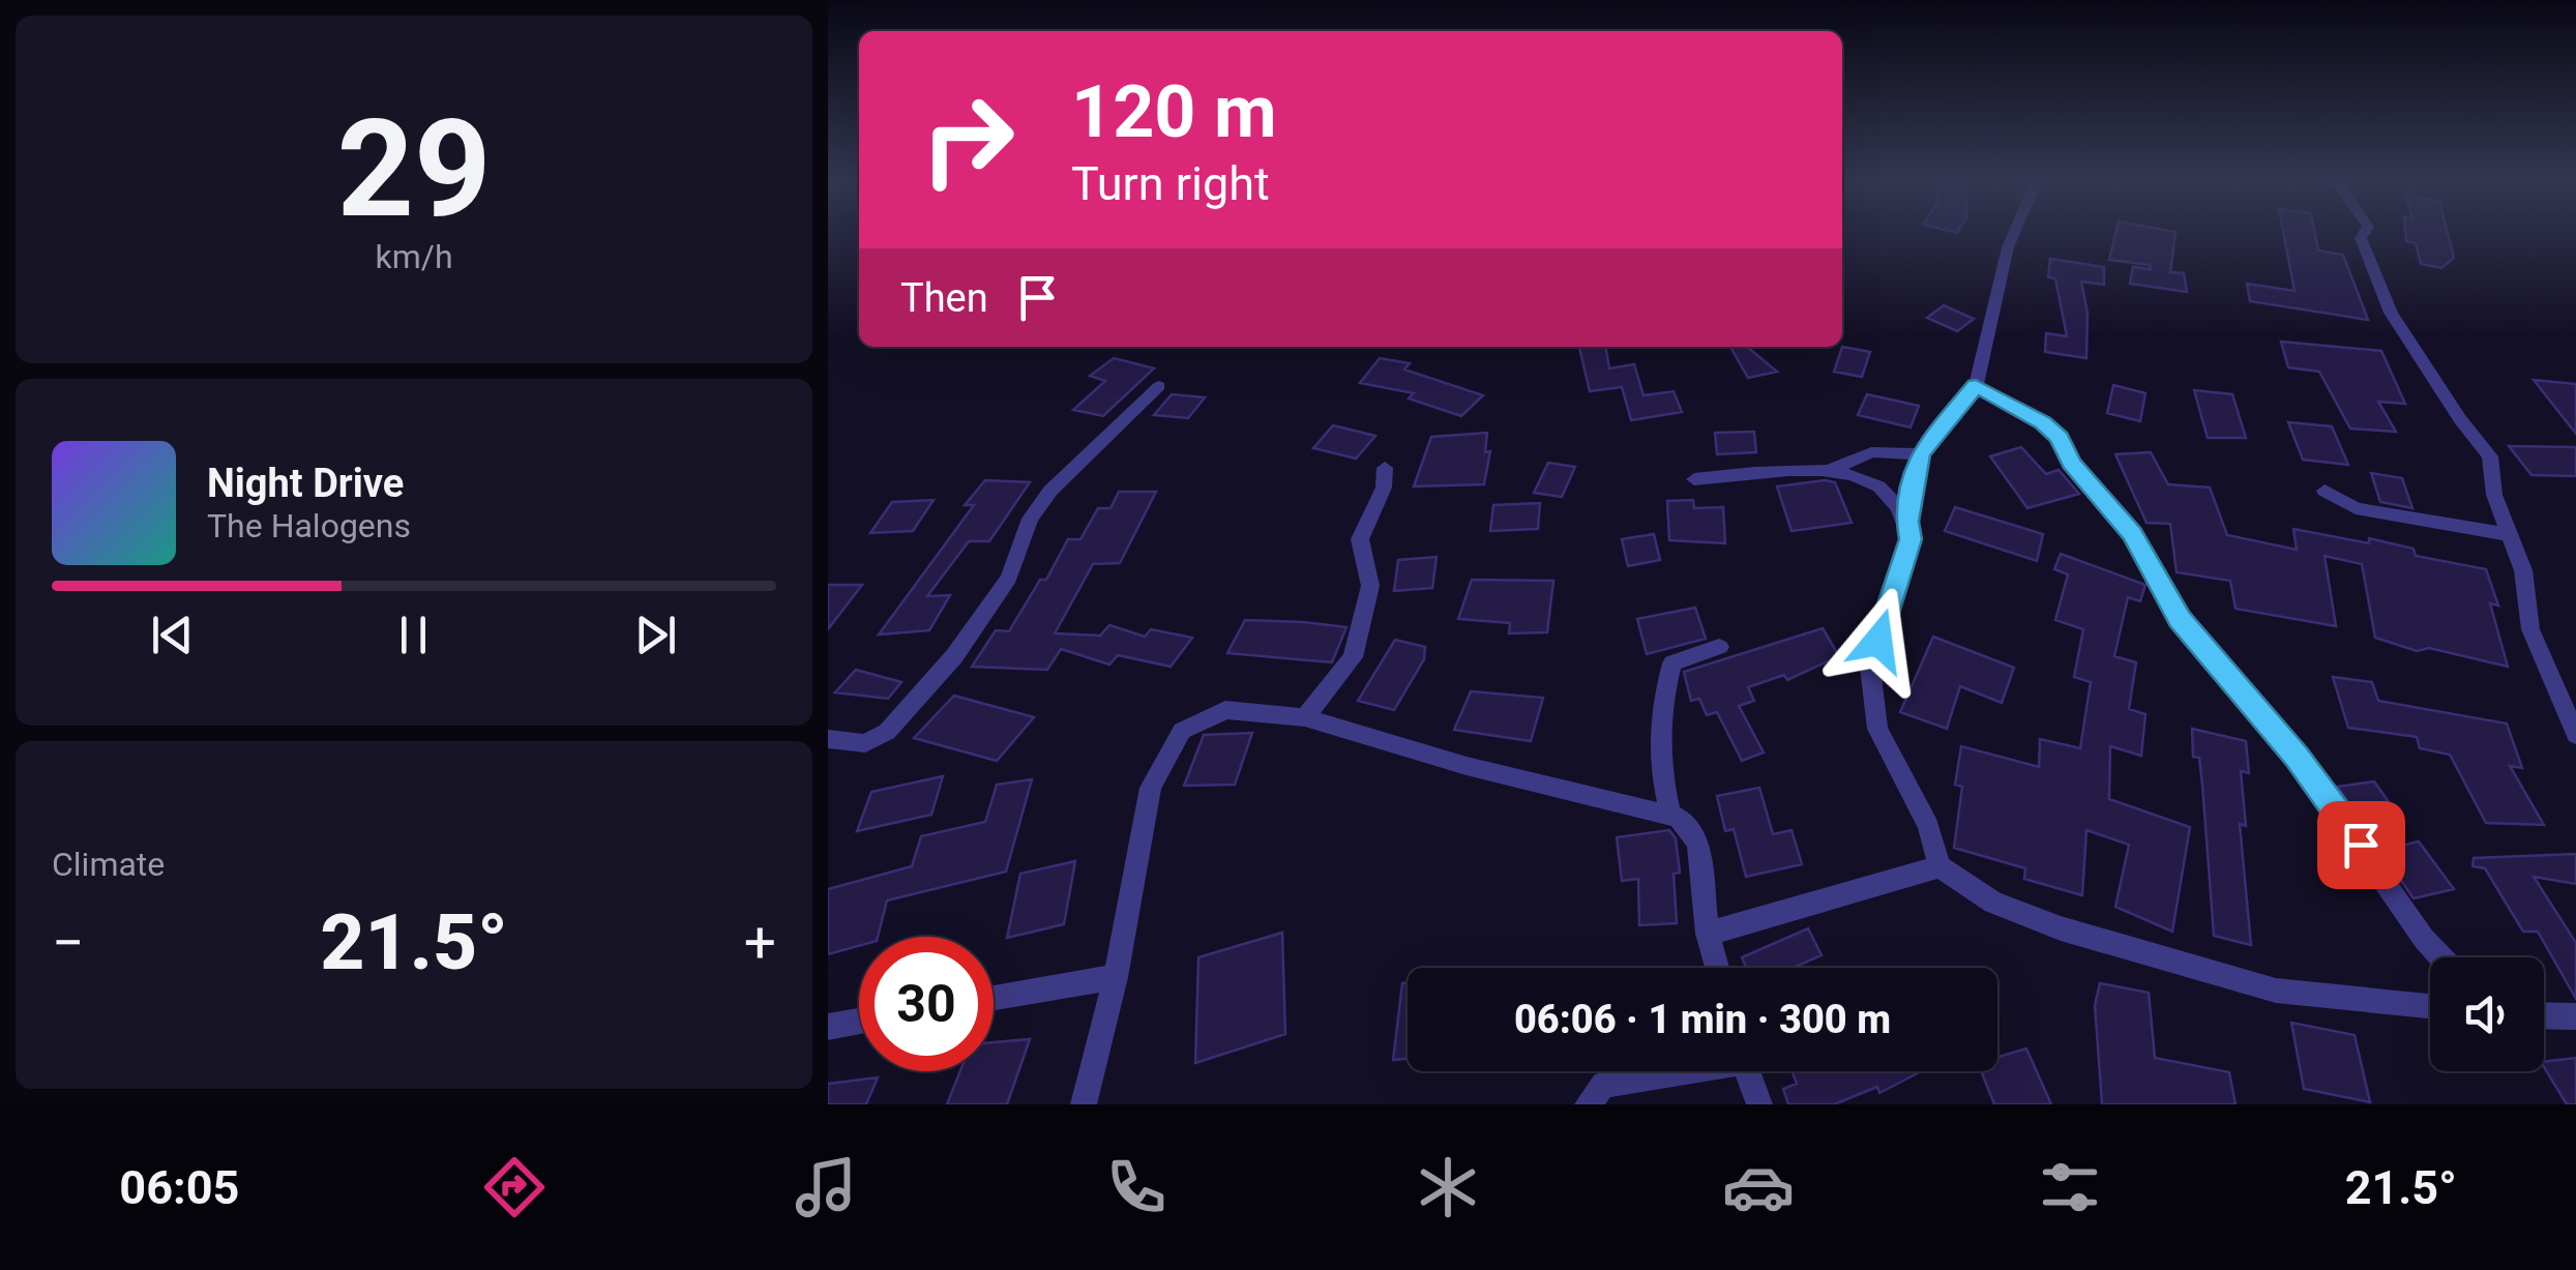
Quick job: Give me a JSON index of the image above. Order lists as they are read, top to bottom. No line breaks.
{"page":{"tile":[["29","km/h"],"Climate"],"turn":["120 m","Turn right"],"then":"Then","song":["Night Drive","The Halogens"],"heat":["−","21.5°","+"],"limit":"30","trip":"06:06 · 1 min · 300 m","tabs":["06:05","21.5°"]}}
